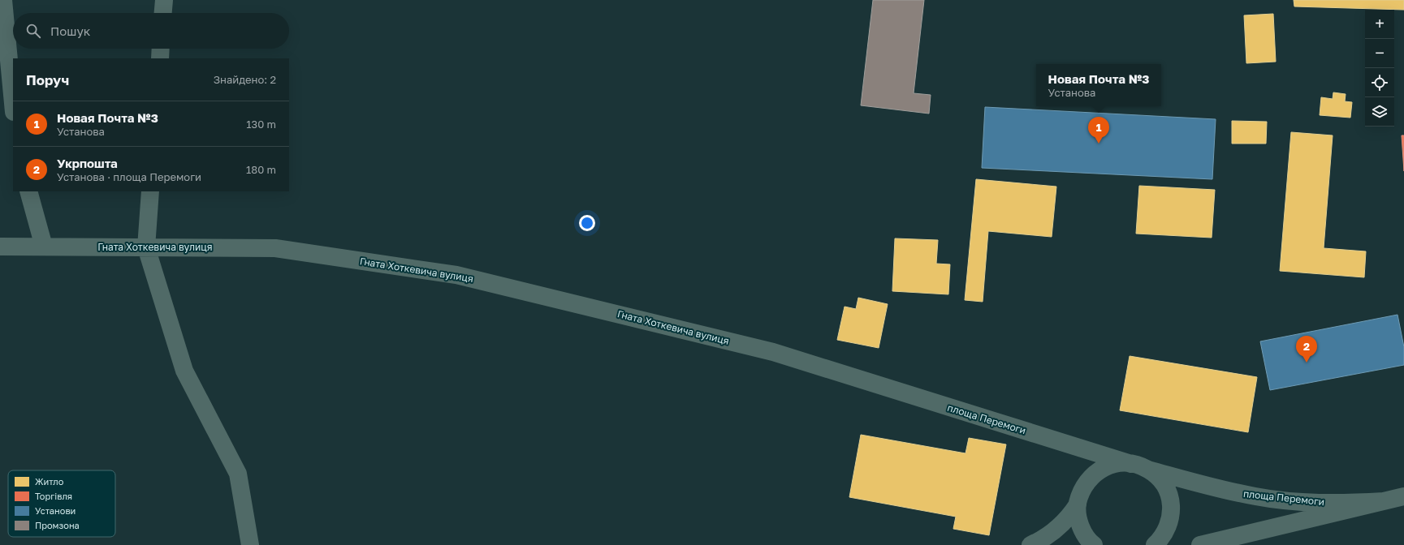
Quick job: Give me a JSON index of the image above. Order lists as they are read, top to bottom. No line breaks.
{"streets":{"street":["Гната Хоткевича вулиця","площа Перемоги"]},"crossings":[["Гната Хоткевича вулиця","площа Перемоги"]],"legend":["Житло","Торгівля","Установи","Промзона"],"page":{"map_buttons":["+","−"],"search":"Пошук","heading":["Поруч","Знайдено: 2"],"popup":["Новая Почта №3","Установа"],"list":[{"mark":"1","name":"Новая Почта №3","note":"Установа","value":"130 m"},{"mark":"2","name":"Укрпошта","note":"Установа · площа Перемоги","value":"180 m"}],"pins":["1","2"]}}
